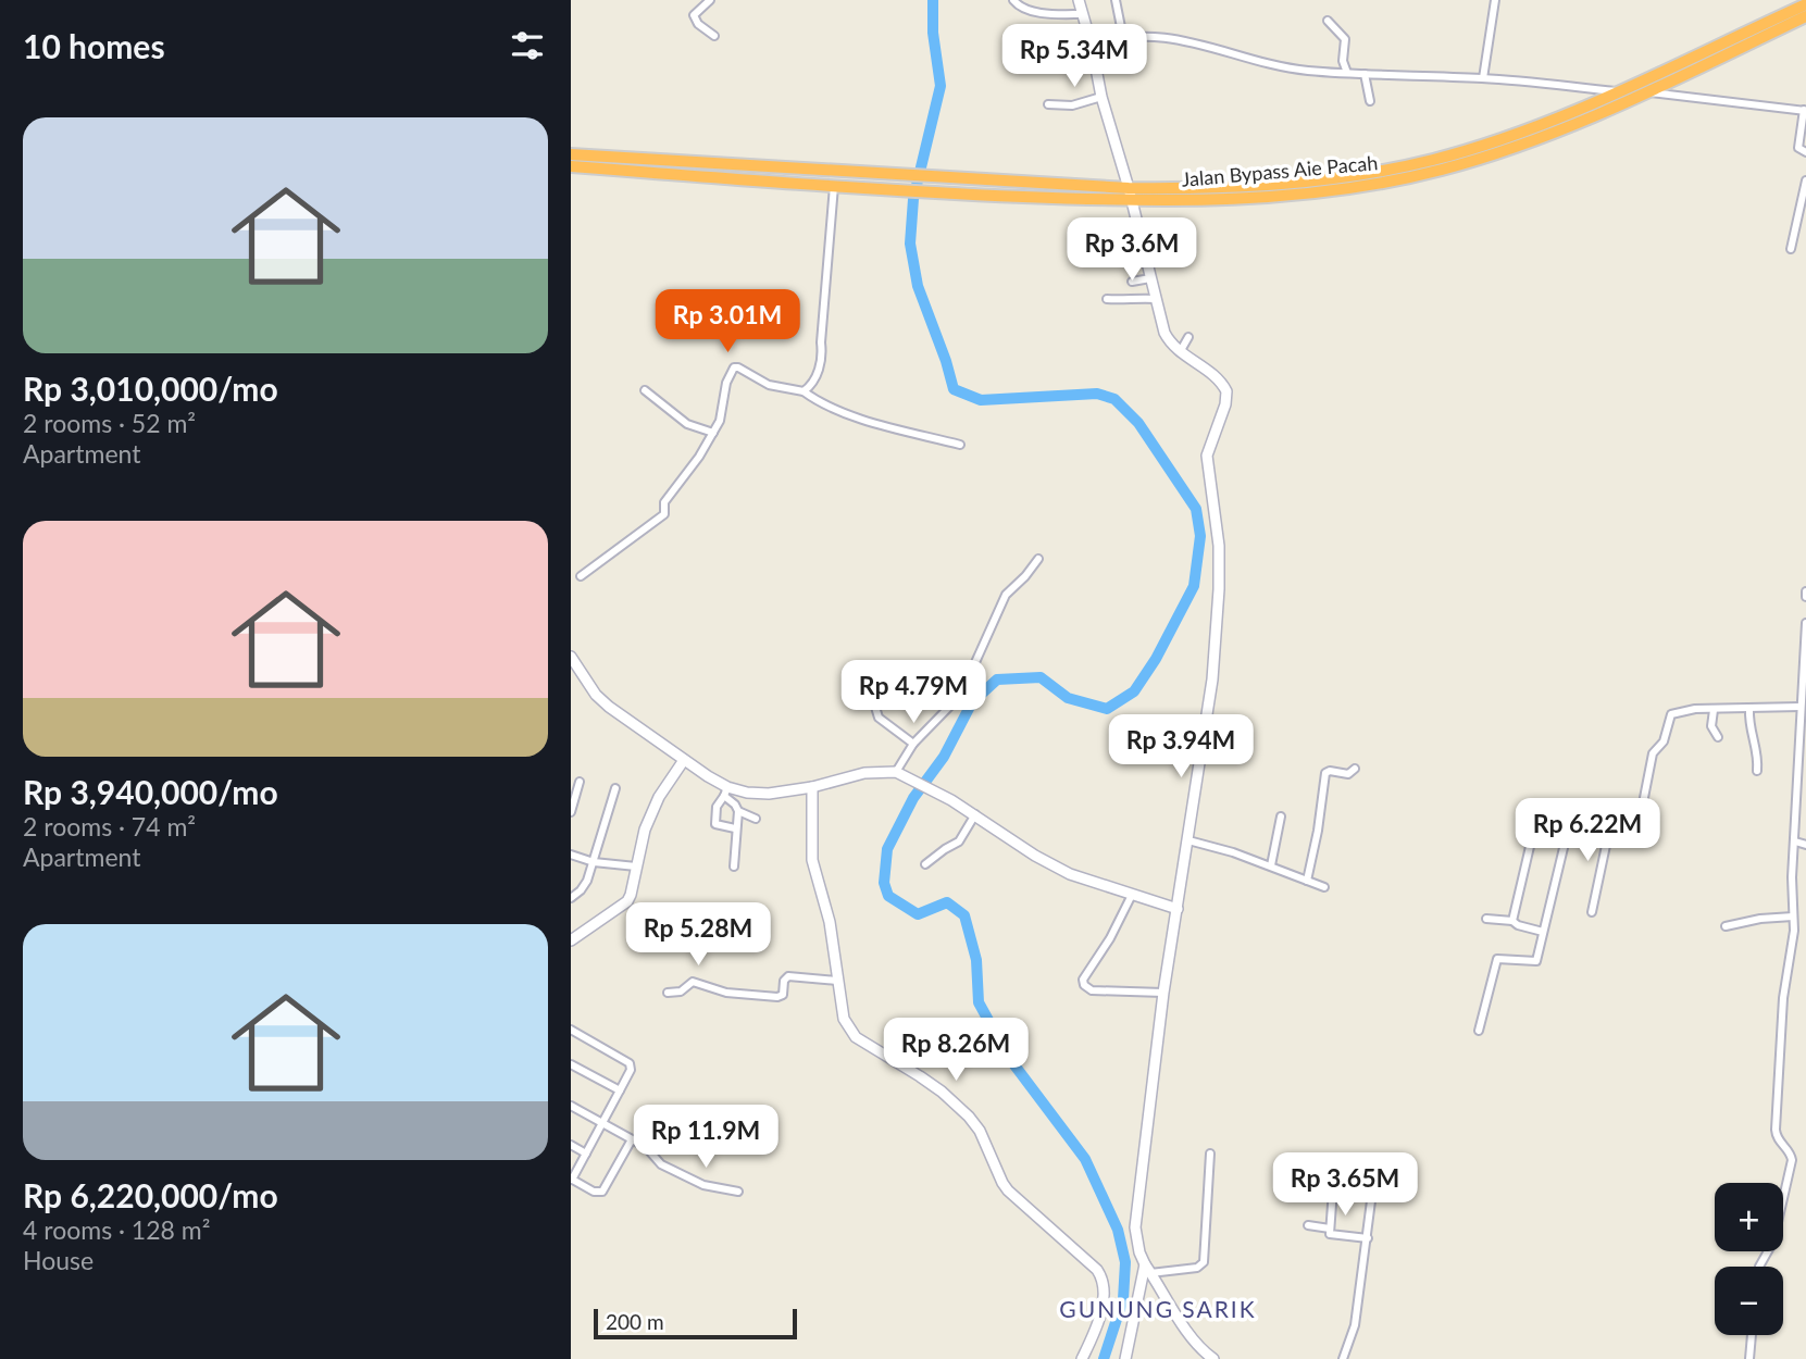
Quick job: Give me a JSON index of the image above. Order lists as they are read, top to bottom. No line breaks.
{"streets":{"highway":["Jalan Bypass Aie Pacah"]},"districts":["GUNUNG SARIK"],"scale_bar":"200 m","page":{"heading":"10 homes","price":["Rp 5.34M","Rp 3.6M","Rp 3.01M","Rp 4.79M","Rp 3.94M","Rp 6.22M","Rp 5.28M","Rp 8.26M","Rp 11.9M","Rp 3.65M"],"list":[{"name":"Rp 3,010,000/mo","note":"2 rooms · 52 m² · Apartment"},{"name":"Rp 3,940,000/mo","note":"2 rooms · 74 m² · Apartment"},{"name":"Rp 6,220,000/mo","note":"4 rooms · 128 m² · House"}],"map_buttons":["+","−"],"scale":"200 m"}}
